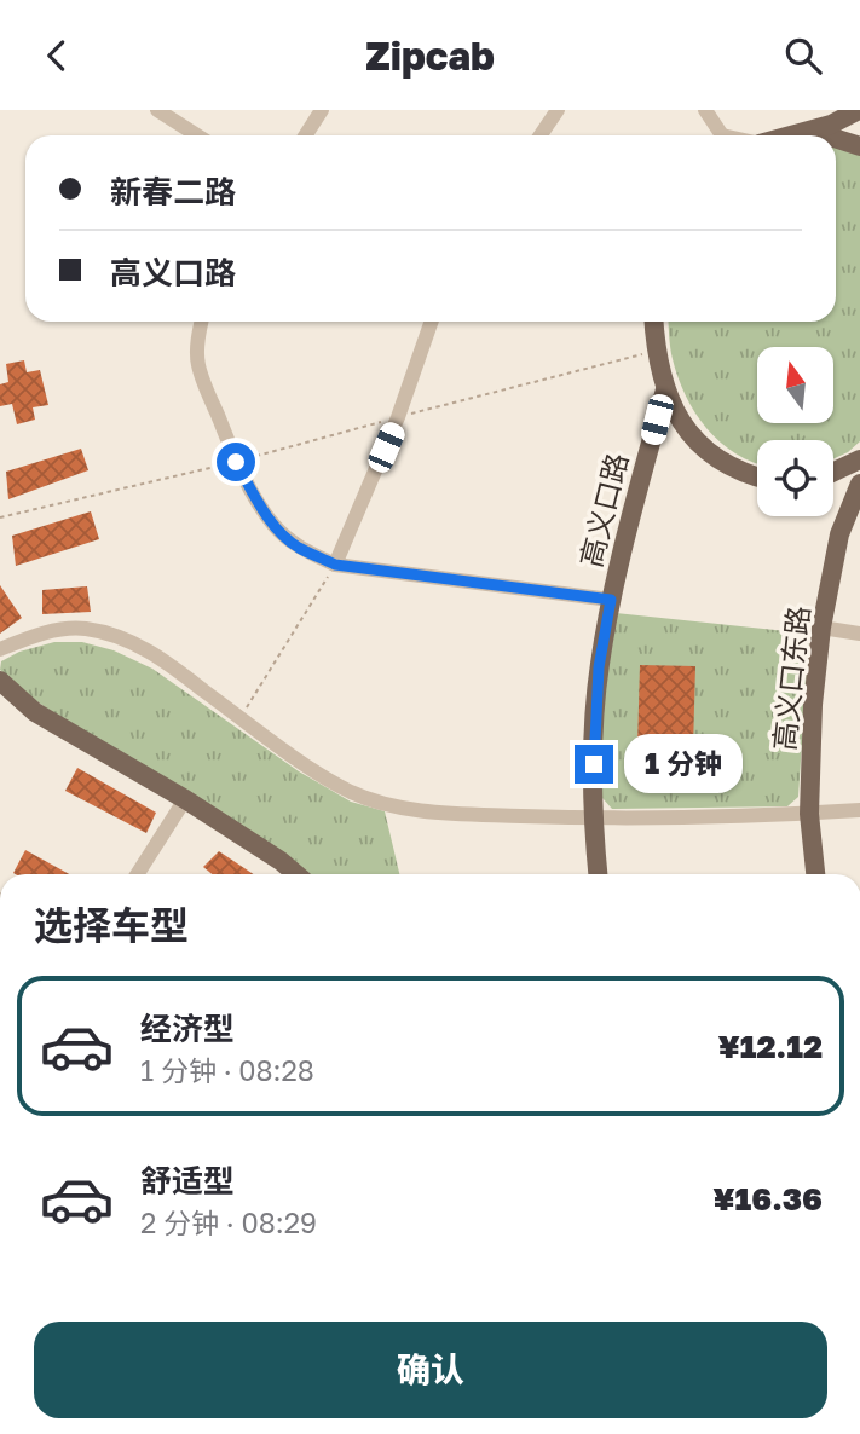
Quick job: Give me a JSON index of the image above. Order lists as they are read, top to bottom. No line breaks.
{"streets":{"main road":["高义口路","高义口东路"]},"north":"top","page":{"header":"Zipcab","banner":["新春二路","高义口路"],"bubble":"1 分钟","heading":"选择车型","list":[{"name":"经济型","note":"1 分钟 · 08:28","value":"¥12.12"},{"name":"舒适型","note":"2 分钟 · 08:29","value":"¥16.36"}],"buttons":"确认"}}
